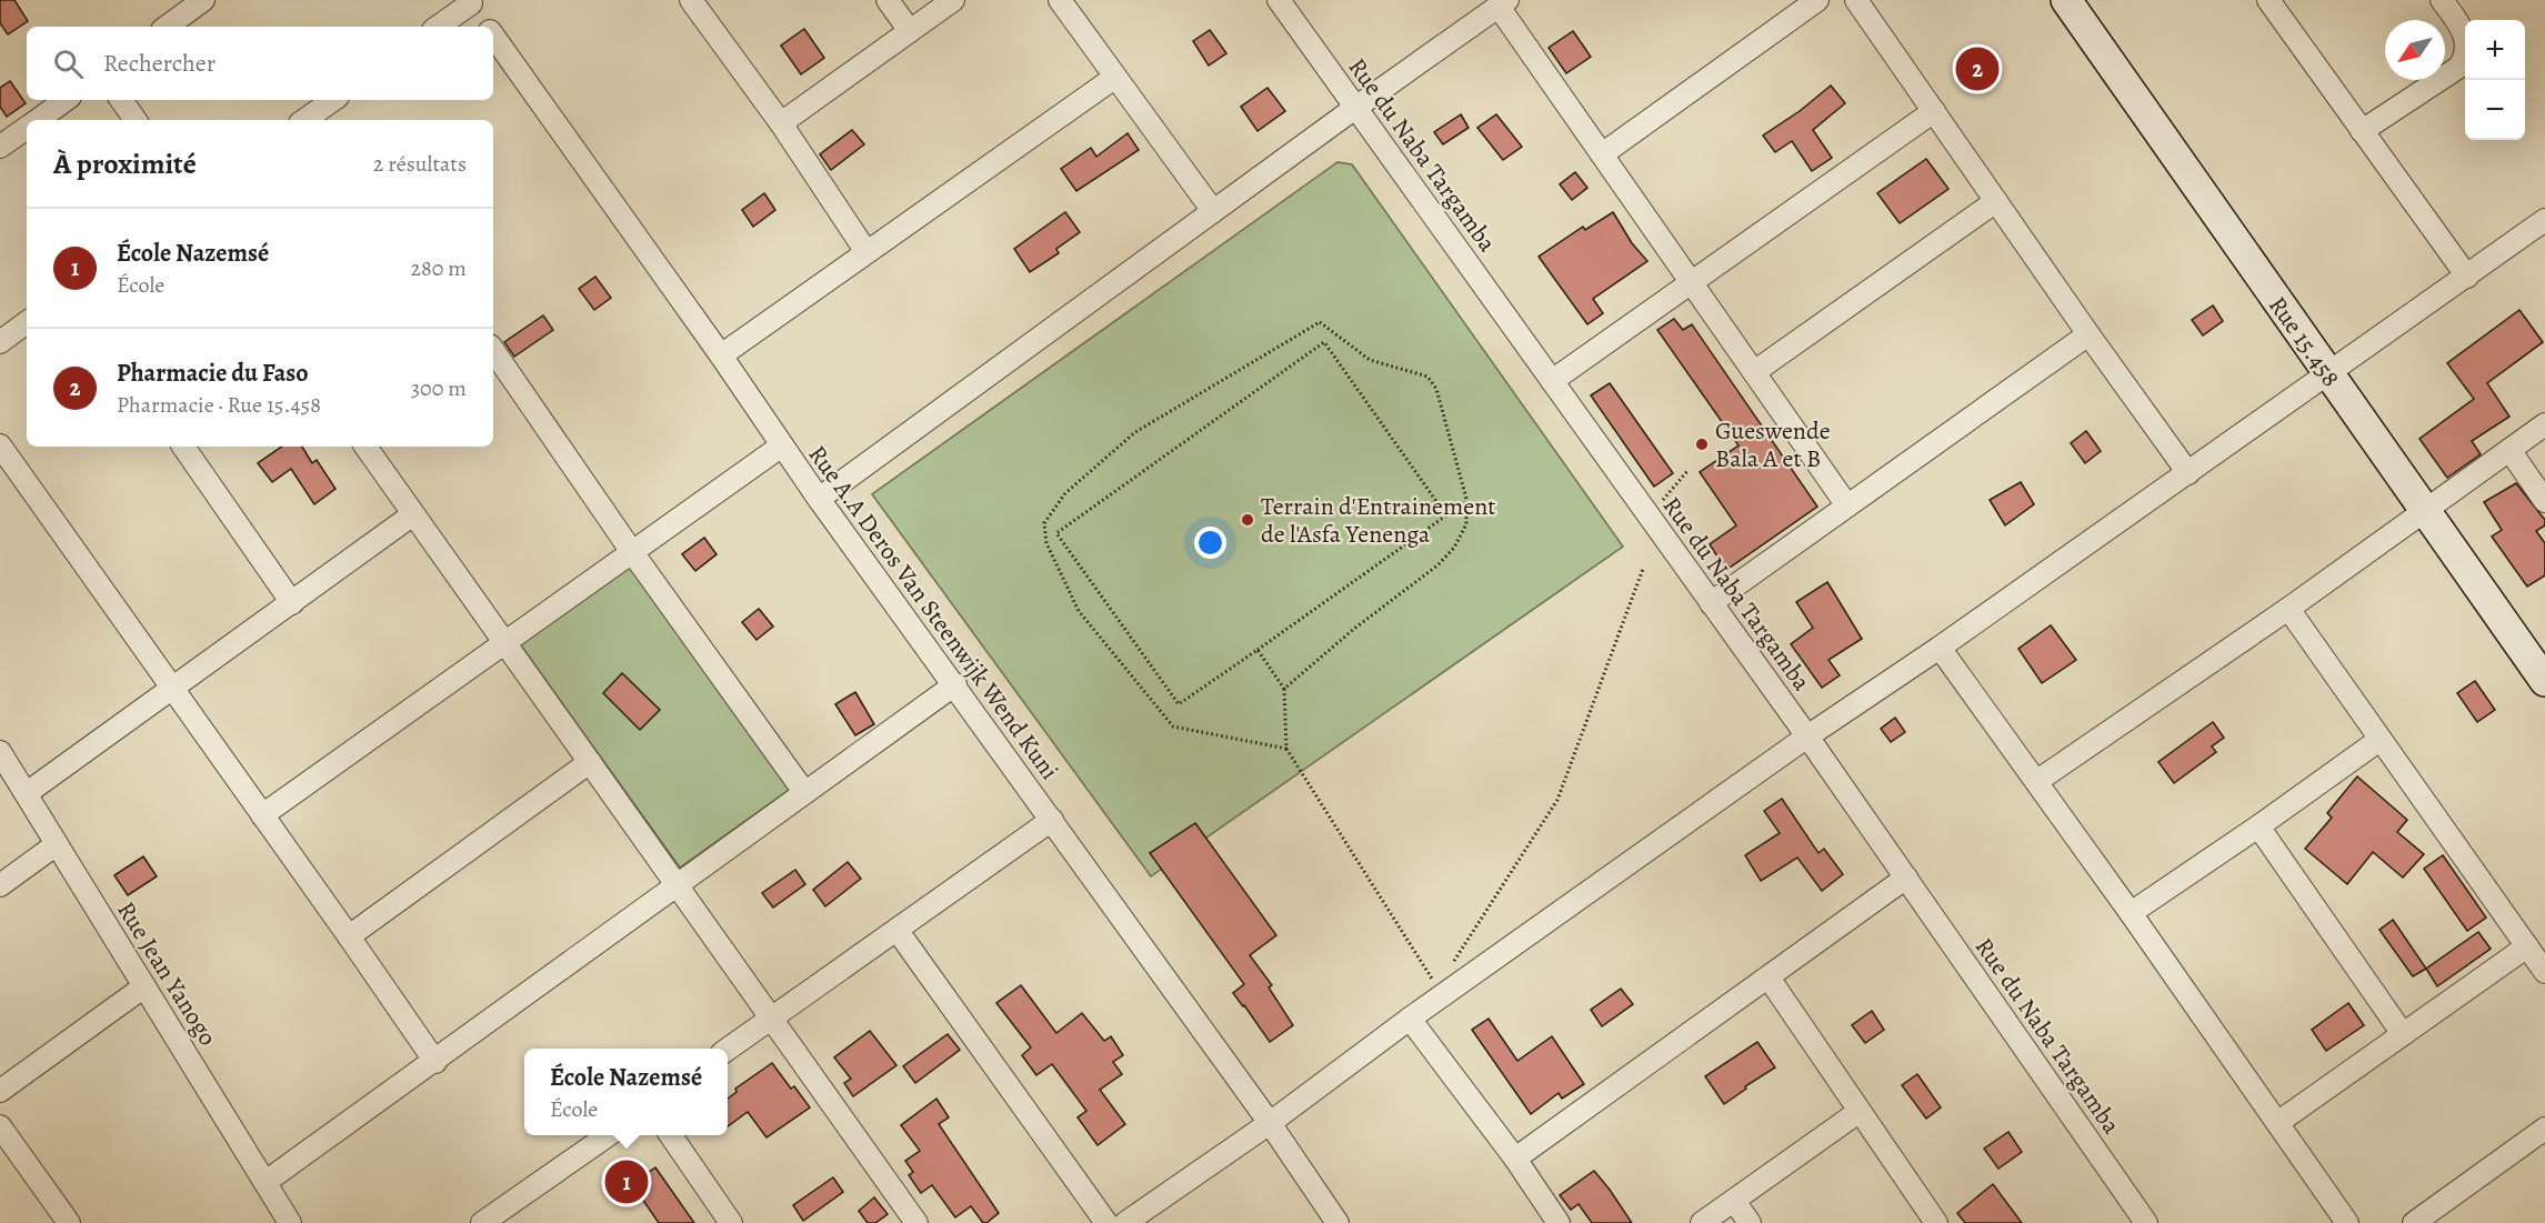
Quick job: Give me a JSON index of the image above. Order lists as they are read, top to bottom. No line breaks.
{"streets":{"main road":["Rue 15.458"],"street":["Rue du Naba Targamba","Rue A.A Deros Van Steenwijk Wend Kuni","Rue Jean Yanogo"]},"places":["Gueswende Bala A et B","Terrain d'Entrainement de l'Asfa Yenenga"],"north":"bottom left","page":{"map_buttons":["+","−"],"search":"Rechercher","pins":["2","1"],"heading":["À proximité","2 résultats"],"list":[{"mark":"1","name":"École Nazemsé","note":"École","value":"280 m"},{"mark":"2","name":"Pharmacie du Faso","note":"Pharmacie · Rue 15.458","value":"300 m"}],"popup":["École Nazemsé","École"]}}
